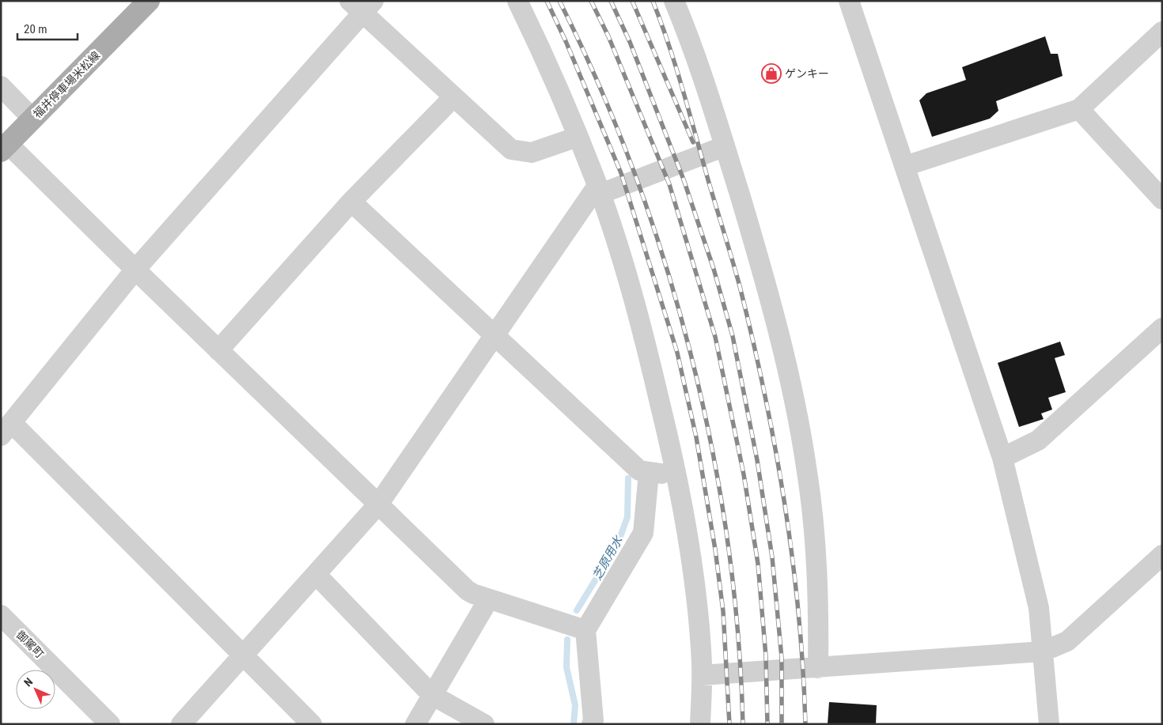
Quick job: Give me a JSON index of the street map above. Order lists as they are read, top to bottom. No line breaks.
{"streets":{"main road":["福井停車場米松線"],"street":["御駕町"]},"water":["芝原用水"],"places":{"shop":["ゲンキー"]},"scale_bar":"20 m","north":"top left"}
